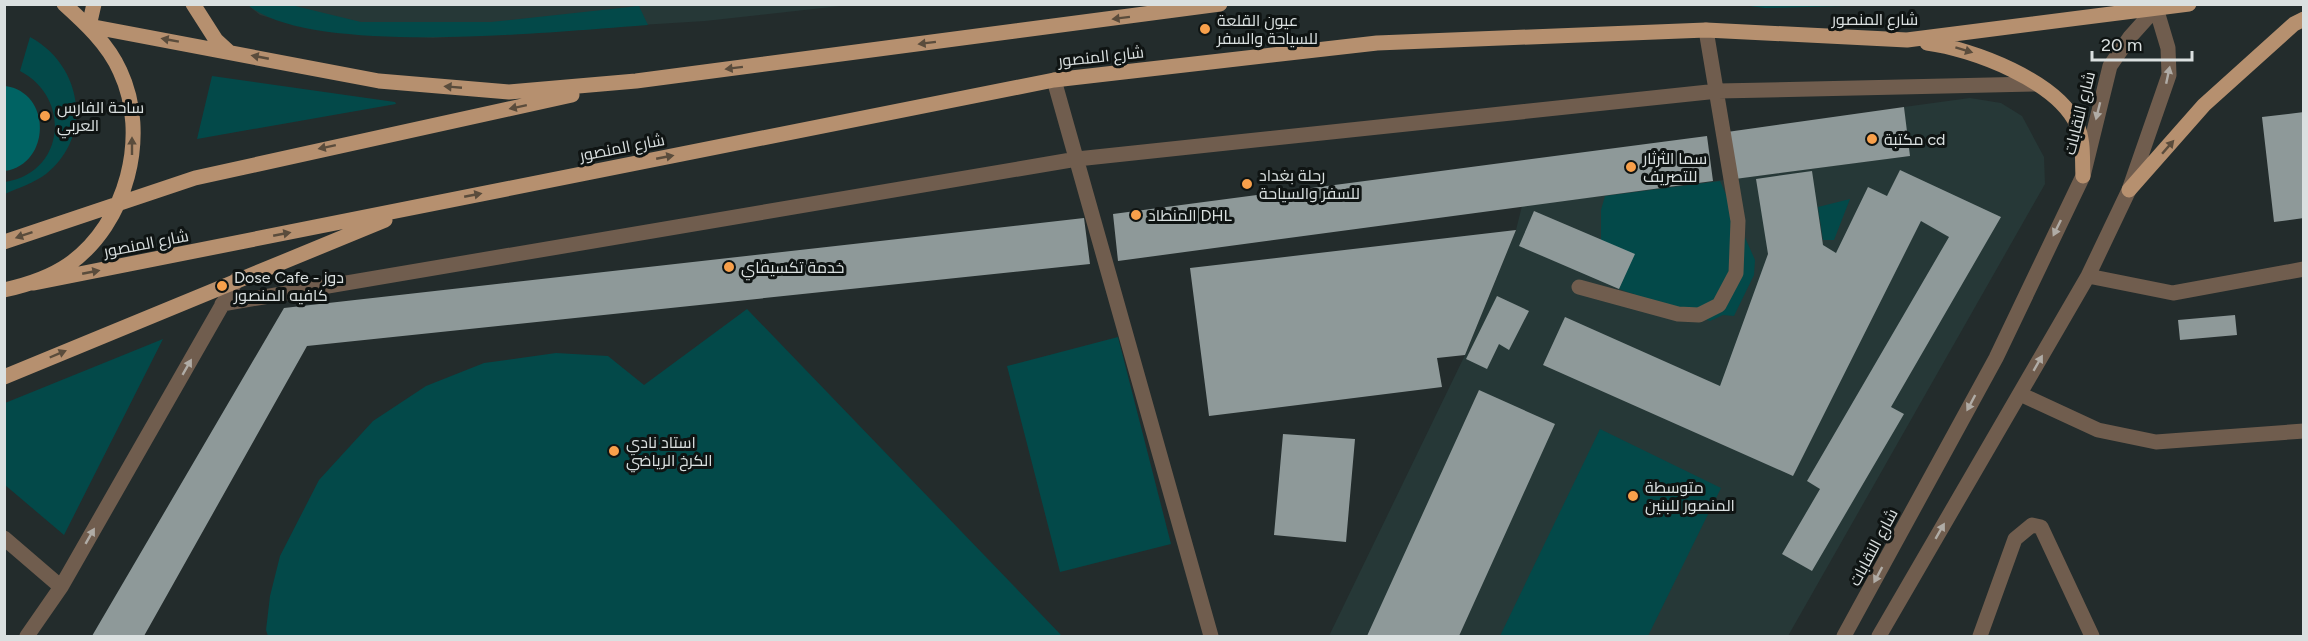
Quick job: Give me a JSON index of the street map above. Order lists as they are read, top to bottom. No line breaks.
{"streets":{"main road":["شارع المنصور"],"street":["شارع النقابات"]},"crossings":[["شارع المنصور","شارع النقابات"]],"places":["عيون القلعة للسياحة والسفر","ساحة الفارس العربي","مكتبة cd","سما الثرثار للتصريف","رحلة بغداد للسفر والسياحة","المنطاد DHL","خدمة تكسيفاي","Dose Cafe - دوز كافيه المنصور","استاد نادي الكرخ الرياضي","متوسطة المنصور للبنين"],"scale_bar":"20 m"}
